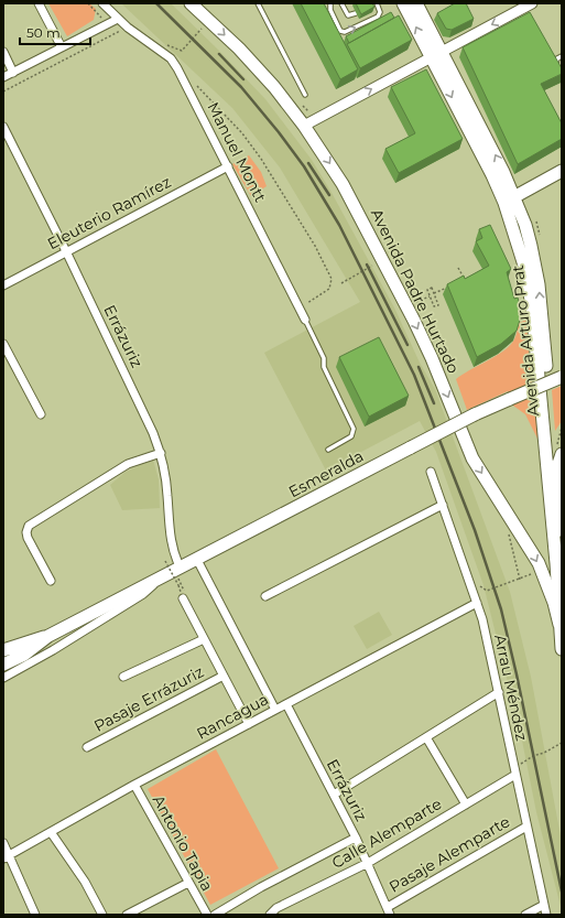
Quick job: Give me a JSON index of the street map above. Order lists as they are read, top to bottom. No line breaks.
{"streets":{"main road":["Avenida Padre Hurtado","Avenida Arturo Prat","Esmeralda"],"street":["Manuel Montt","Eleuterio Ramírez","Errázuriz","Arrau Méndez","Pasaje Errázuriz","Rancagua","Calle Alemparte","Antonio Tapia","Pasaje Alemparte"]},"crossings":[["Manuel Montt","Eleuterio Ramírez"],["Eleuterio Ramírez","Errázuriz"],["Errázuriz","Esmeralda"],["Errázuriz","Rancagua"],["Errázuriz","Calle Alemparte"],["Errázuriz","Pasaje Alemparte"],["Arrau Méndez","Rancagua"],["Arrau Méndez","Calle Alemparte"],["Arrau Méndez","Pasaje Alemparte"],["Rancagua","Antonio Tapia"]],"one_way":["Avenida Padre Hurtado"],"scale_bar":"50 m"}
